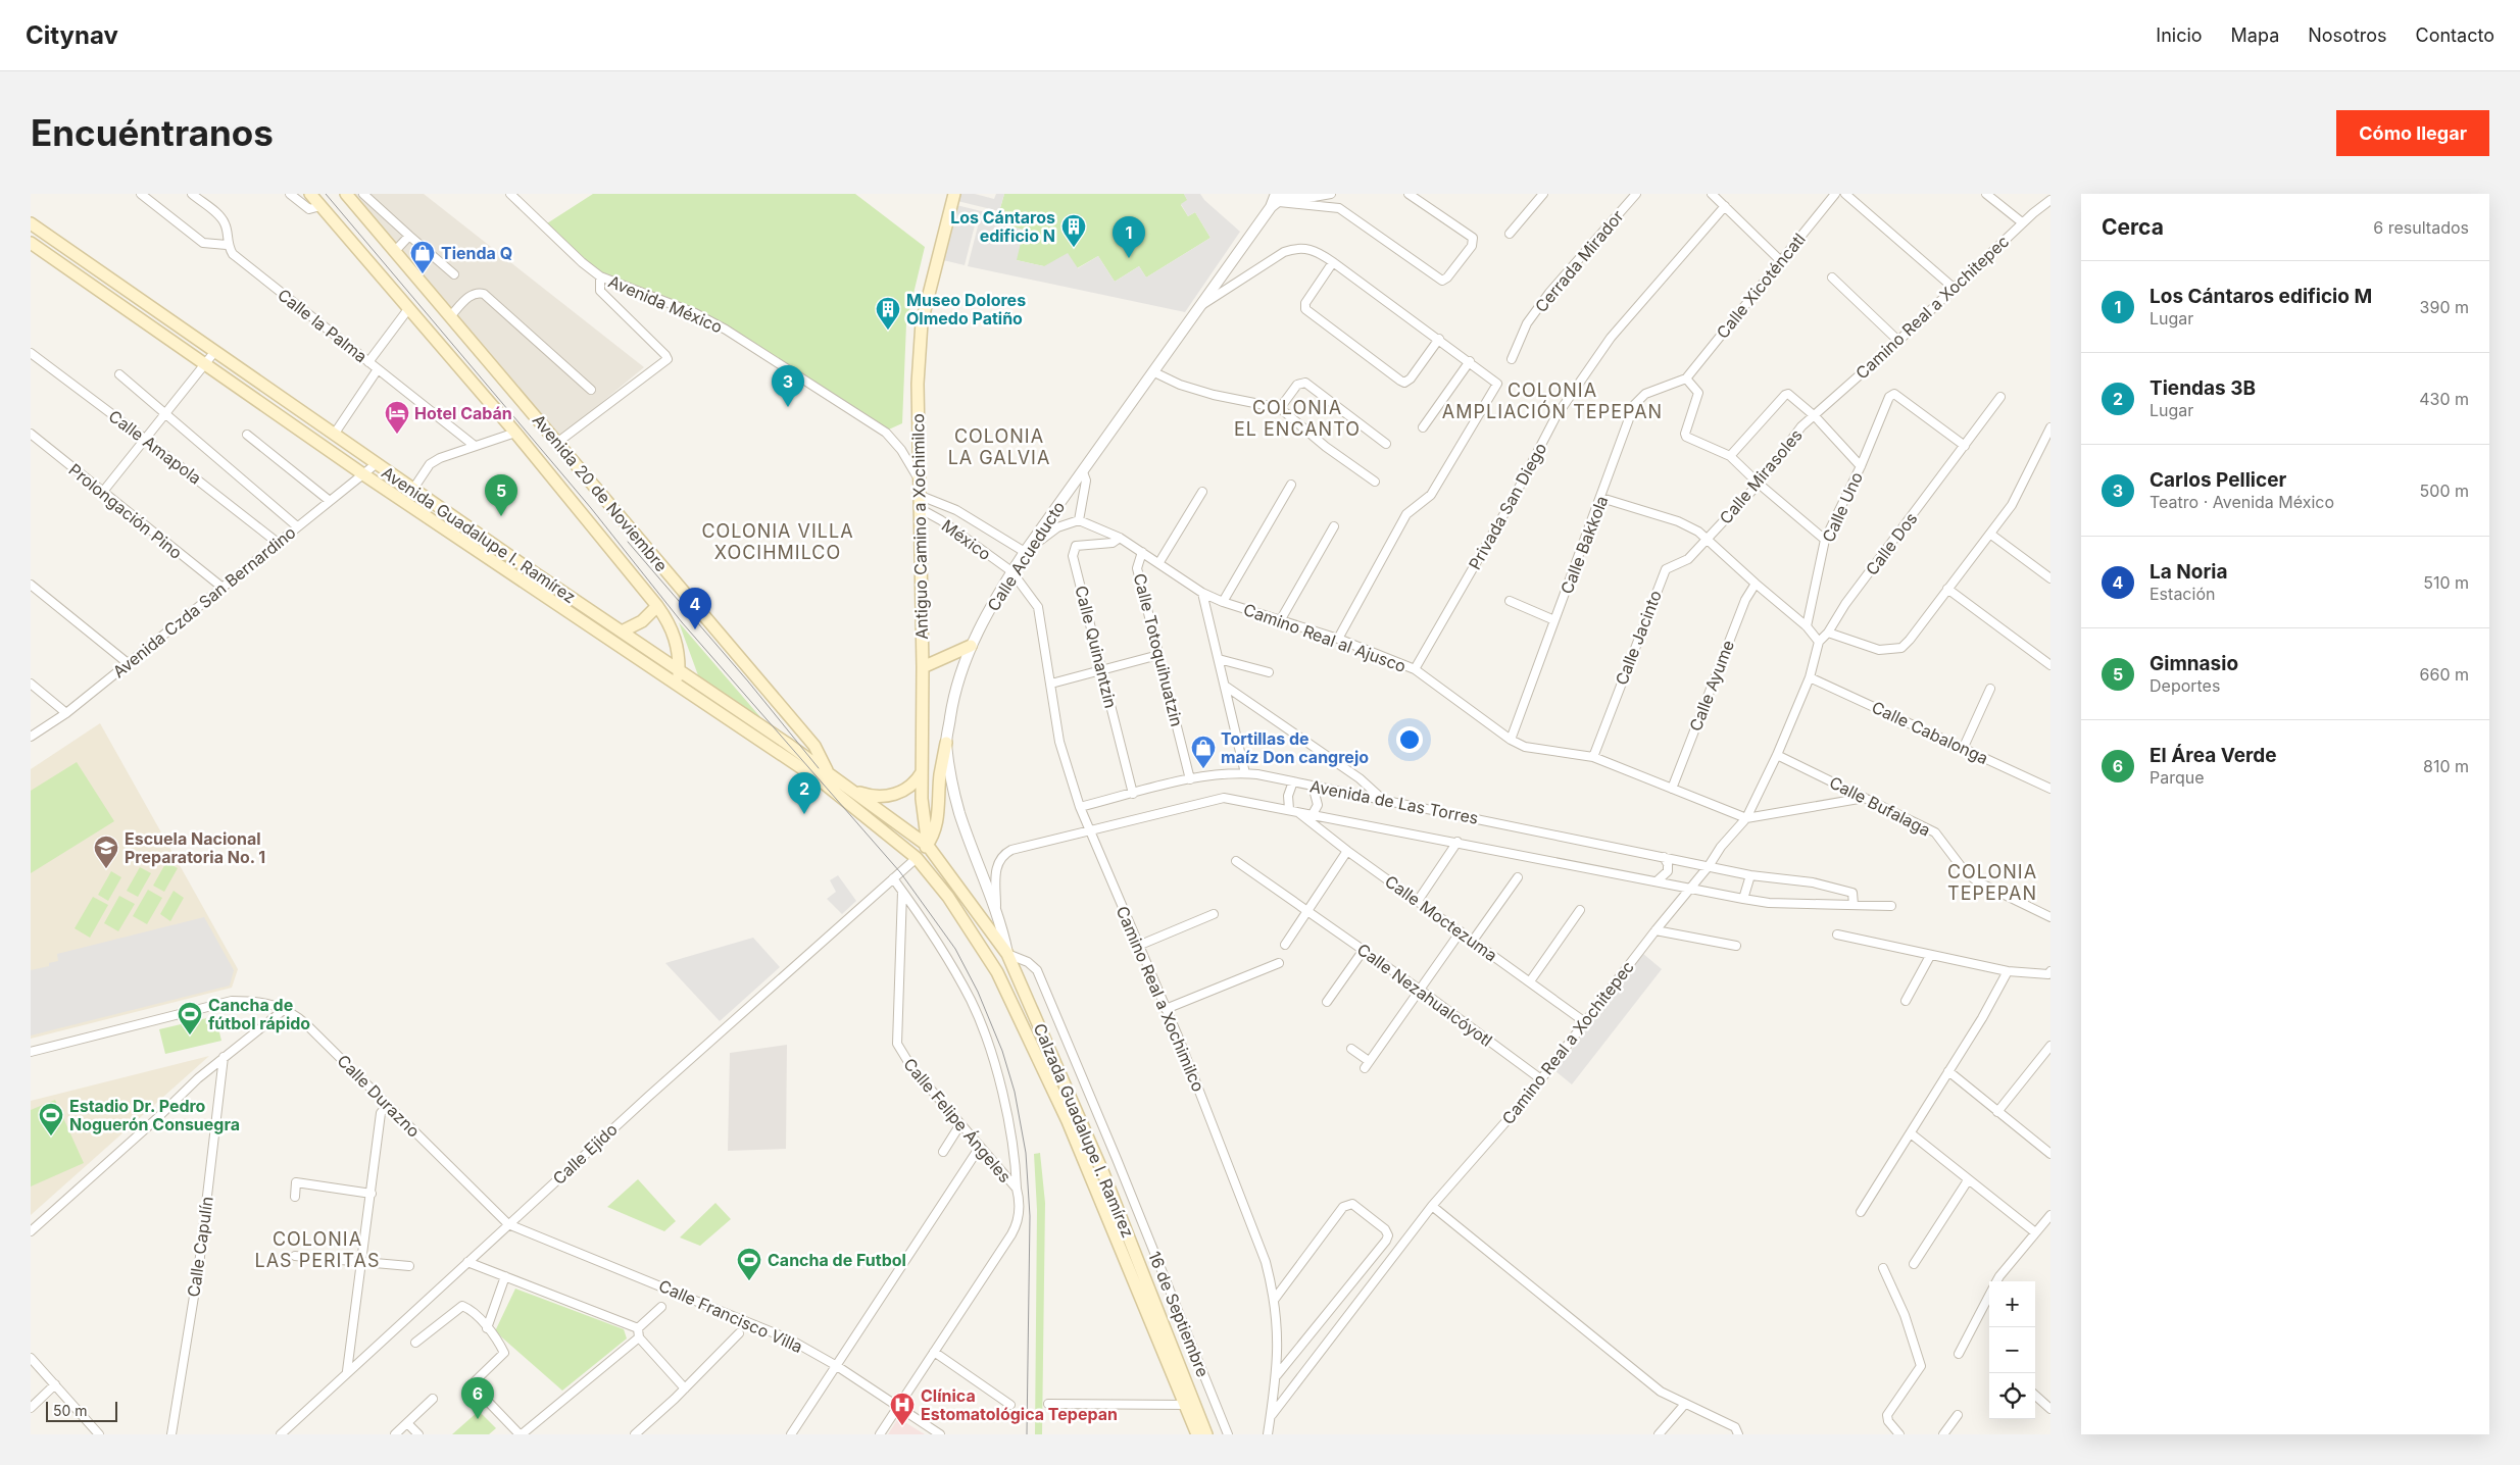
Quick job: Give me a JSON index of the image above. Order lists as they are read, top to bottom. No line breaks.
{"streets":{"main road":["Avenida 20 de Noviembre","Antiguo Camino a Xochimilco","Avenida Guadalupe I. Ramírez","Calzada Guadalupe I. Ramírez"],"street":["Cerrada Mirador","Calle Xicoténcatl","Avenida México","Camino Real a Xochitepec","Calle la Palma","Calle Amapola","Calle Mirasoles","Privada San Diego","Calle Uno","Prolongación Pino","México","Calle Dos","Calle Bakkola","Calle Acueducto","Avenida Czda San Bernardino","Camino Real al Ajusco","Calle Jacinto","Calle Quinantzin","Calle Totoquihuatzin","Calle Ayume","Calle Cabalonga","Avenida de Las Torres","Calle Bufalaga","Calle Moctezuma","Calle Nezahualcóyotl","Camino Real a Xochimilco","Calle Durazno","Calle Felipe Ángeles","Calle Ejido","Calle Capulín","16 de Septiembre","Calle Francisco Villa"]},"crossings":[["Calle Xicoténcatl","Calle Bakkola"],["Avenida México","Antiguo Camino a Xochimilco"],["Camino Real a Xochitepec","Calle Mirasoles"],["Camino Real a Xochitepec","Calle Dos"],["Camino Real a Xochitepec","Camino Real al Ajusco"],["Camino Real a Xochitepec","Calle Cabalonga"],["Camino Real a Xochitepec","Avenida de Las Torres"],["Camino Real a Xochitepec","Calle Bufalaga"],["Camino Real a Xochitepec","Calle Moctezuma"],["Camino Real a Xochitepec","Calle Nezahualcóyotl"],["Camino Real a Xochitepec","Camino Real a Xochimilco"],["Calle Amapola","Avenida Czda San Bernardino"],["Calle Mirasoles","Calle Jacinto"],["Avenida 20 de Noviembre","Avenida Guadalupe I. Ramírez"],["Privada San Diego","Camino Real al Ajusco"],["Calle Uno","Calle Dos"],["Prolongación Pino","Avenida Czda San Bernardino"],["Antiguo Camino a Xochimilco","Avenida Guadalupe I. Ramírez"],["Antiguo Camino a Xochimilco","México"],["Antiguo Camino a Xochimilco","Calzada Guadalupe I. Ramírez"],["Avenida Guadalupe I. Ramírez","Avenida Czda San Bernardino"],["Avenida Guadalupe I. Ramírez","Calzada Guadalupe I. Ramírez"],["Avenida Guadalupe I. Ramírez","Calle Ejido"],["México","Calle Acueducto"],["México","Camino Real a Xochimilco"],["Calle Bakkola","Camino Real al Ajusco"],["Calle Acueducto","Avenida de Las Torres"],["Calle Acueducto","Camino Real a Xochimilco"],["Calle Acueducto","Calzada Guadalupe I. Ramírez"],["Calle Acueducto","16 de Septiembre"],["Camino Real al Ajusco","Calle Jacinto"],["Camino Real al Ajusco","Calle Quinantzin"],["Camino Real al Ajusco","Calle Totoquihuatzin"],["Camino Real al Ajusco","Calle Ayume"],["Calle Quinantzin","Avenida de Las Torres"],["Calle Totoquihuatzin","Avenida de Las Torres"],["Avenida de Las Torres","Calle Moctezuma"],["Avenida de Las Torres","Camino Real a Xochimilco"],["Calle Durazno","Calle Ejido"],["Calle Durazno","Calle Francisco Villa"],["Calzada Guadalupe I. Ramírez","Calle Ejido"],["Calzada Guadalupe I. Ramírez","16 de Septiembre"],["Calle Ejido","Calle Francisco Villa"]],"districts":["COLONIA AMPLIACIÓN TEPEPAN","COLONIA EL ENCANTO","COLONIA LA GALVIA","COLONIA VILLA XOCIHMILCO","COLONIA TEPEPAN","COLONIA LAS PERITAS"],"places":{"building":["Los Cántaros edificio N","Museo Dolores Olmedo Patiño"],"shop":["Tienda Q","Tortillas de maíz Don cangrejo"],"hotel":["Hotel Cabán"],"school or university":["Escuela Nacional Preparatoria No. 1"],"sports":["Cancha de fútbol rápido","Estadio Dr. Pedro Noguerón Consuegra","Cancha de Futbol"],"hospital":["Clínica Estomatológica Tepepan"]},"scale_bar":"50 m","page":{"header":"Citynav","nav":["Inicio","Mapa","Nosotros","Contacto"],"buttons":"Cómo llegar","title":"Encuéntranos","heading":["Cerca","6 resultados"],"pins":["1","3","5","4","2","6"],"list":[{"mark":"1","name":"Los Cántaros edificio M","note":"Lugar","value":"390 m"},{"mark":"2","name":"Tiendas 3B","note":"Lugar","value":"430 m"},{"mark":"3","name":"Carlos Pellicer","note":"Teatro · Avenida México","value":"500 m"},{"mark":"4","name":"La Noria","note":"Estación","value":"510 m"},{"mark":"5","name":"Gimnasio","note":"Deportes","value":"660 m"},{"mark":"6","name":"El Área Verde","note":"Parque","value":"810 m"}],"map_buttons":["+","−"],"scale":"50 m"}}
